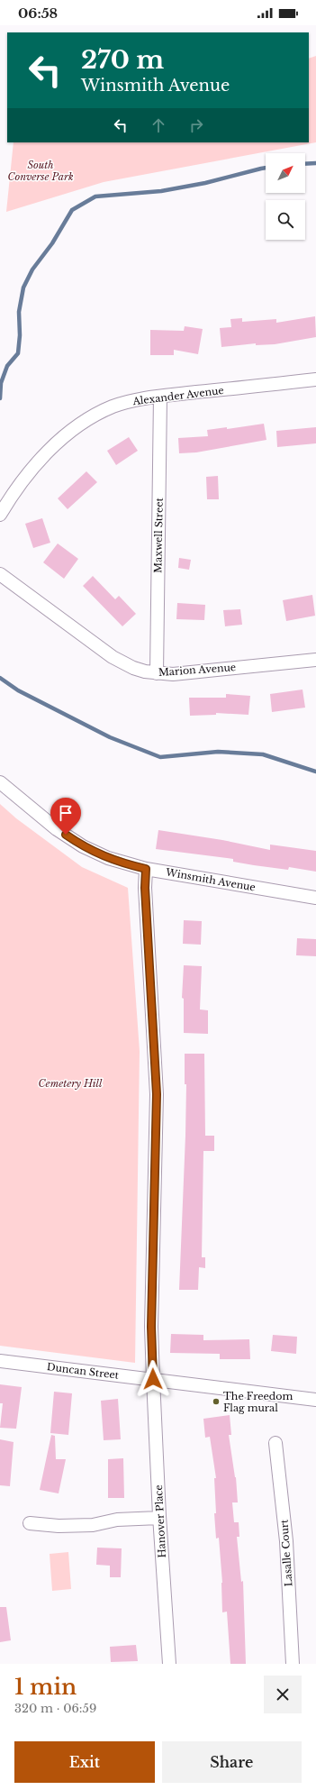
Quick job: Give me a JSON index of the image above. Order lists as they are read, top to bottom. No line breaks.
{"streets":{"street":["Alexander Avenue","Maxwell Street","Marion Avenue","Winsmith Avenue","Duncan Street","Hanover Place","Lasalle Court"]},"crossings":[["Alexander Avenue","Maxwell Street"],["Maxwell Street","Marion Avenue"],["Winsmith Avenue","Hanover Place"],["Duncan Street","Hanover Place"]],"parks":["South Converse Park","Cemetery Hill"],"places":["The Freedom Flag mural"],"north":"top right","page":{"status":"06:58","turn":["270 m","Winsmith Avenue"],"heading":["1 min","320 m · 06:59"],"buttons":["Exit","Share"]}}
